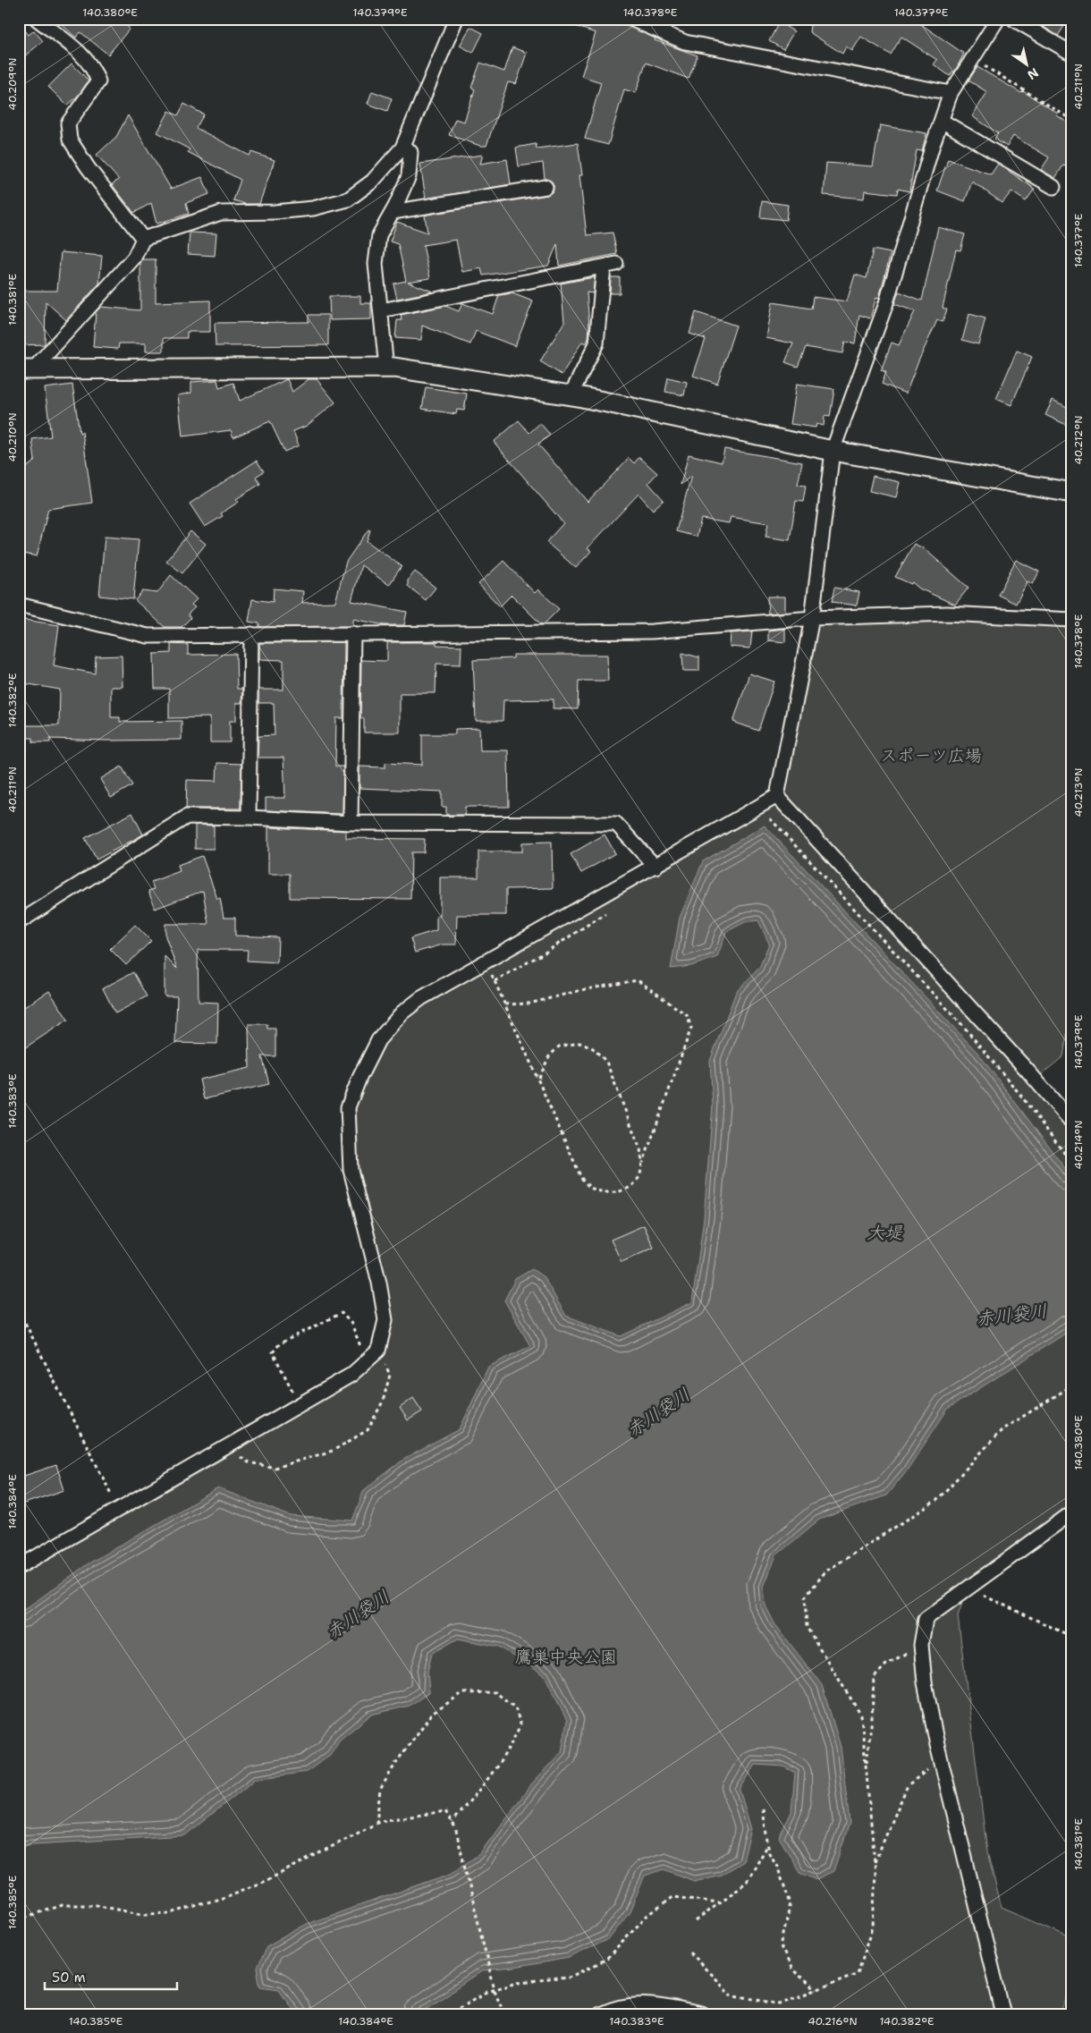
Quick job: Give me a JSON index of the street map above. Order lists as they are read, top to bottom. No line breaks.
{"water":["大堤","赤川袋川"],"parks":["スポーツ広場","鷹巣中央公園"],"scale_bar":"50 m","north":"bottom right","coordinates":["140.380°E","140.379°E","140.378°E","140.377°E","40.209°N","40.211°N","140.381°E","40.210°N","40.212°N","140.382°E","40.213°N","140.383°E","40.214°N","140.384°E","140.385°E","40.216°N"]}
